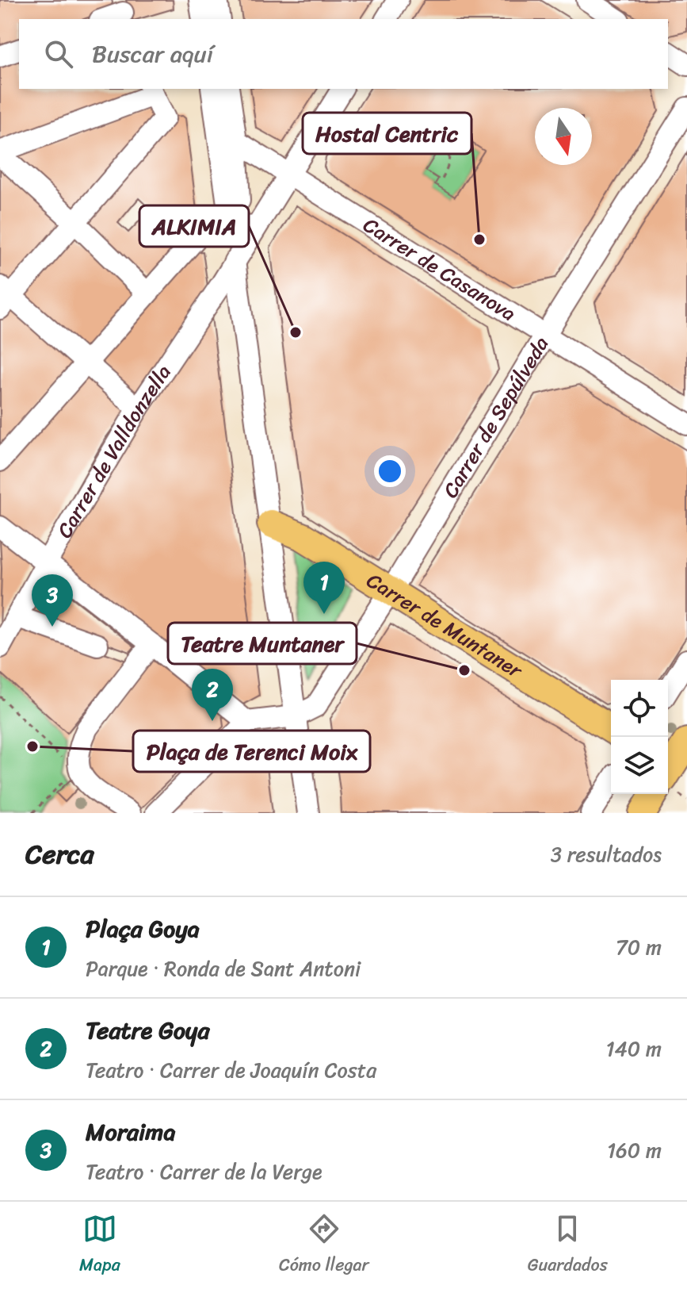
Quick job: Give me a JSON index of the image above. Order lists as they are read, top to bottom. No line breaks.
{"streets":{"main road":["Carrer de Muntaner"],"street":["Carrer de Casanova","Carrer de Sepúlveda","Carrer de Valldonzella"]},"crossings":[["Carrer de Casanova","Carrer de Sepúlveda"],["Carrer de Casanova","Carrer de Valldonzella"],["Carrer de Sepúlveda","Carrer de Muntaner"]],"places":["Hostal Centric","ALKIMIA","Teatre Muntaner","Plaça de Terenci Moix"],"north":"bottom","page":{"search":"Buscar aquí","pins":["1","3","2"],"heading":["Cerca","3 resultados"],"list":[{"mark":"1","name":"Plaça Goya","note":"Parque · Ronda de Sant Antoni","value":"70 m"},{"mark":"2","name":"Teatre Goya","note":"Teatro · Carrer de Joaquín Costa","value":"140 m"},{"mark":"3","name":"Moraima","note":"Teatro · Carrer de la Verge","value":"160 m"}],"nav":["Mapa","Cómo llegar","Guardados"]}}
